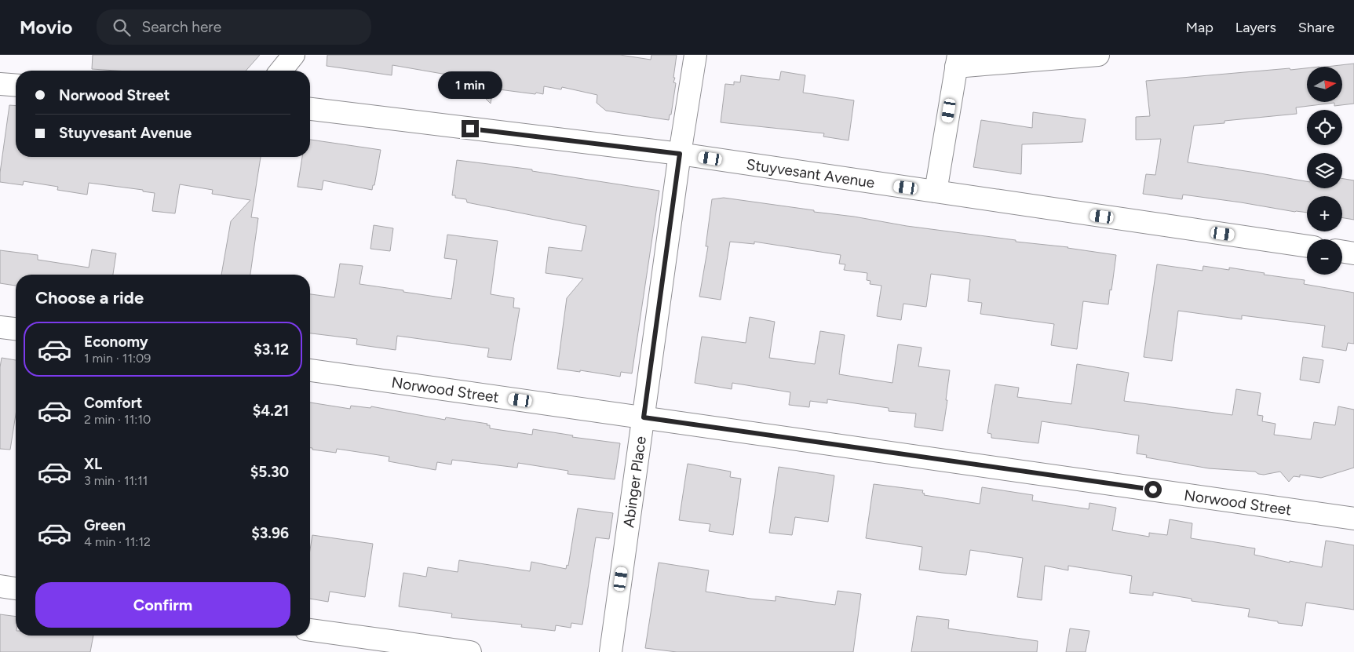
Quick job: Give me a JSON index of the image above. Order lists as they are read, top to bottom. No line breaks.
{"streets":{"street":["Stuyvesant Avenue","Norwood Street","Abinger Place"]},"crossings":[["Stuyvesant Avenue","Abinger Place"],["Norwood Street","Abinger Place"]],"north":"right","page":{"header":"Movio","search":"Search here","nav":["Map","Layers","Share"],"map_buttons":["+","−"],"banner":["Norwood Street","Stuyvesant Avenue"],"bubble":"1 min","heading":"Choose a ride","list":[{"name":"Economy","note":"1 min · 11:09","value":"$3.12"},{"name":"Comfort","note":"2 min · 11:10","value":"$4.21"},{"name":"XL","note":"3 min · 11:11","value":"$5.30"},{"name":"Green","note":"4 min · 11:12","value":"$3.96"}],"buttons":"Confirm"}}
